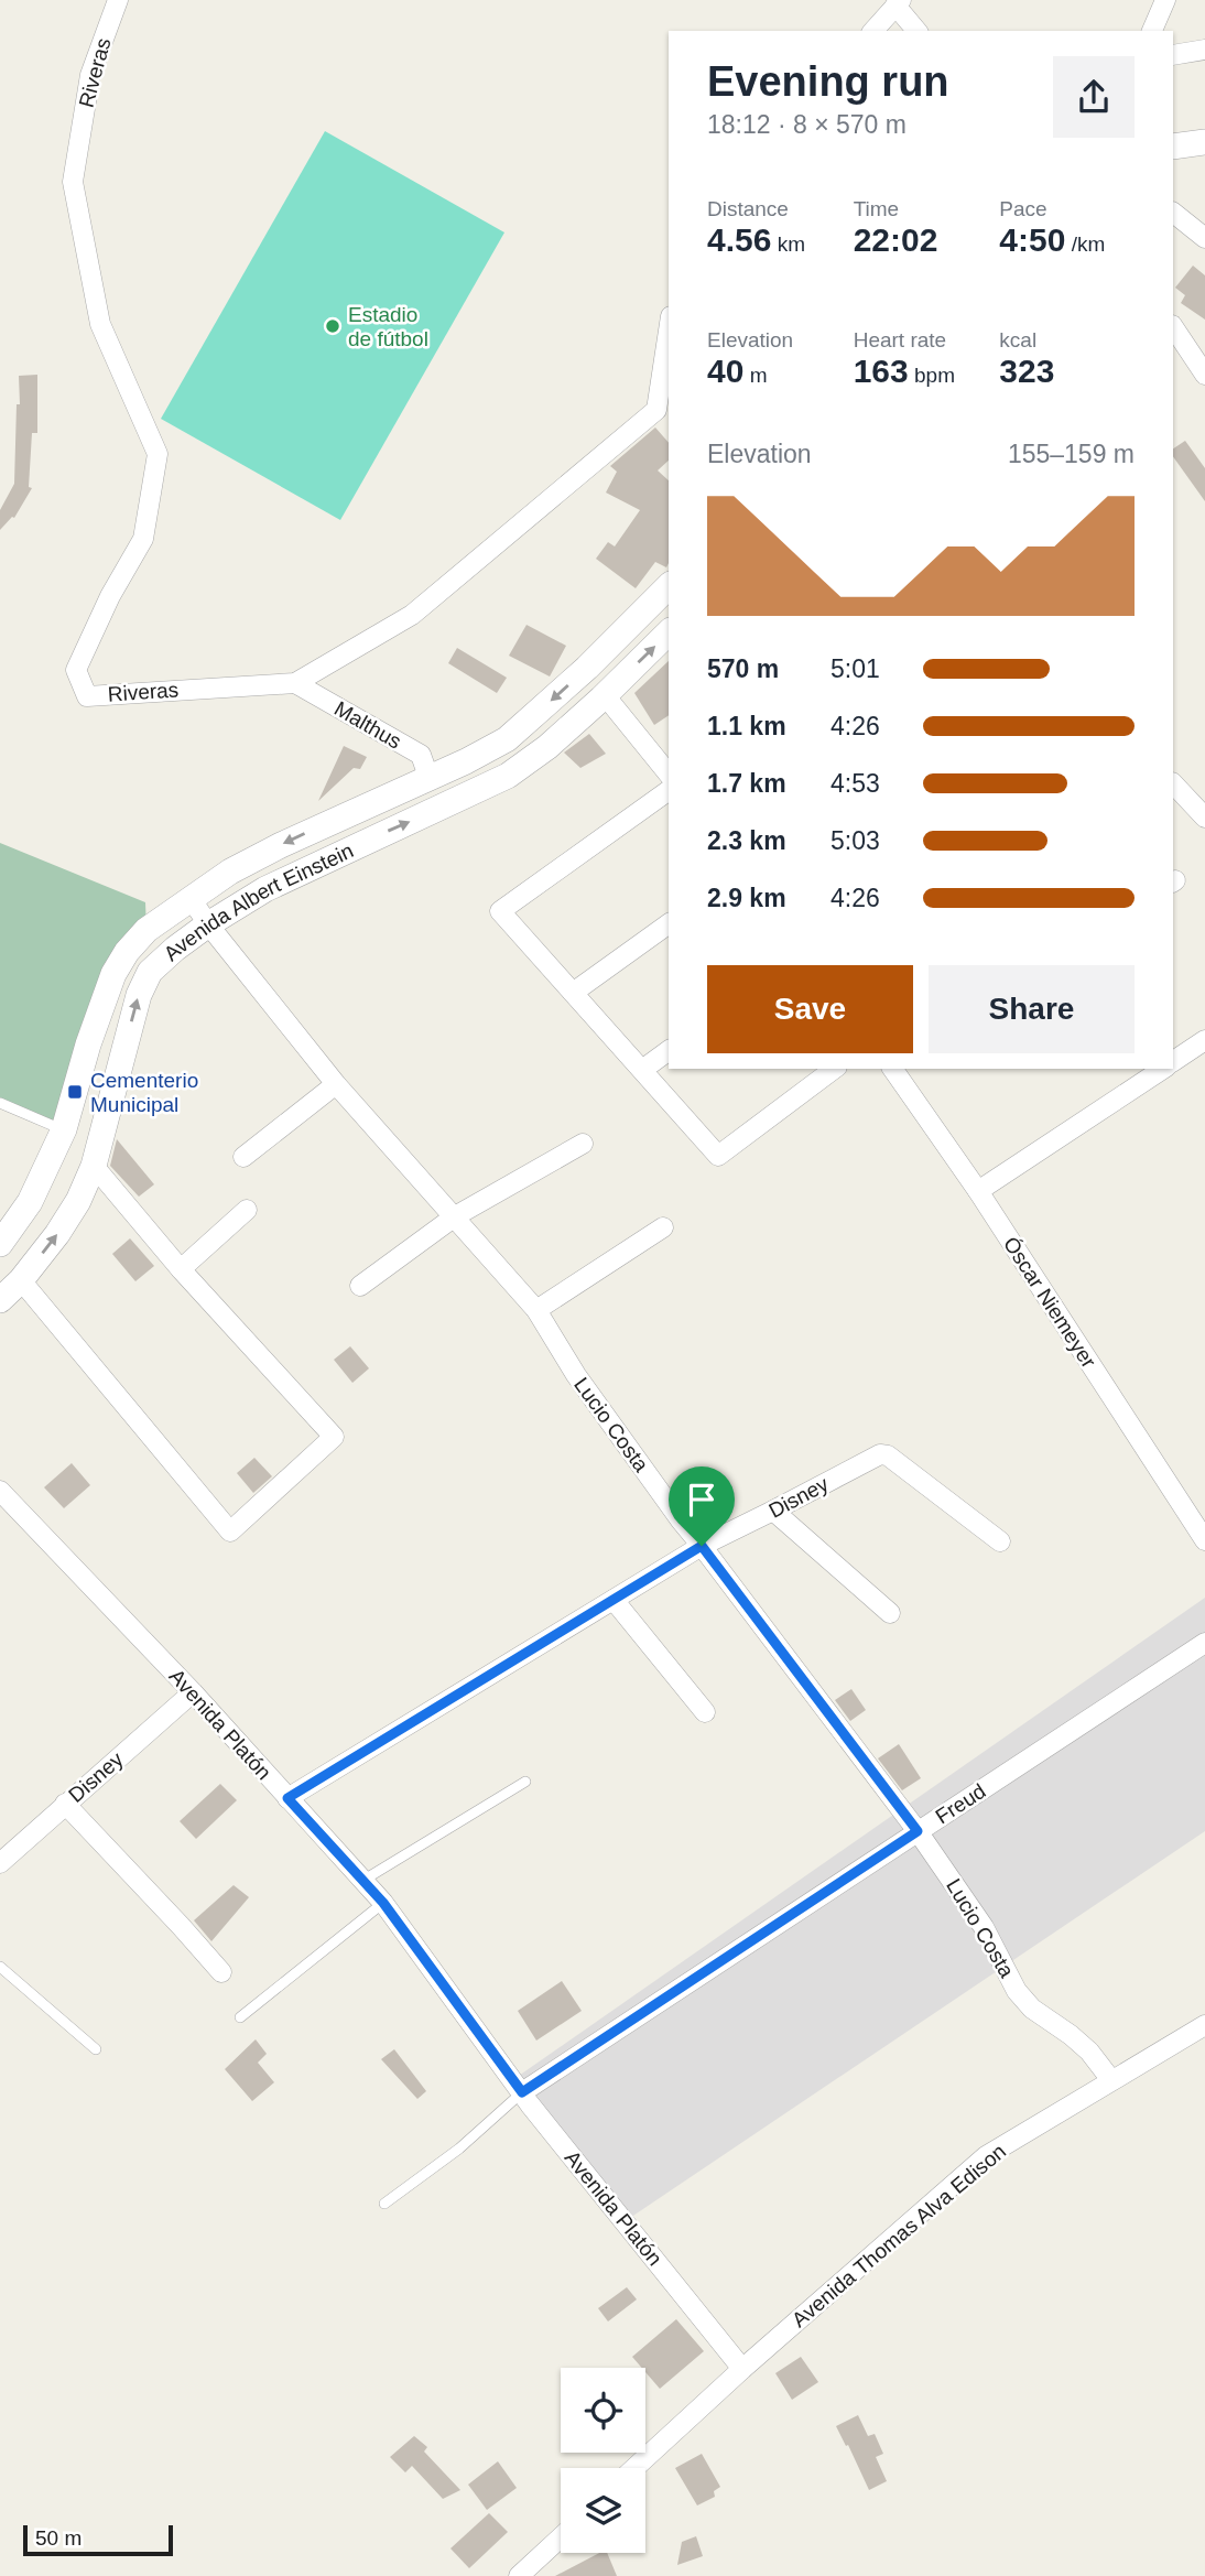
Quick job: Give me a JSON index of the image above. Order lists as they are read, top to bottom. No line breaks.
{"streets":{"street":["Riveras","Malthus","Avenida Albert Einstein","Óscar Niemeyer","Lucio Costa","Disney","Avenida Platón","Freud","Avenida Thomas Alva Edison"]},"crossings":[["Riveras","Malthus"],["Malthus","Avenida Albert Einstein"],["Avenida Albert Einstein","Lucio Costa"],["Lucio Costa","Disney"],["Lucio Costa","Freud"],["Lucio Costa","Avenida Thomas Alva Edison"],["Disney","Avenida Platón"],["Avenida Platón","Freud"],["Avenida Platón","Avenida Thomas Alva Edison"]],"places":{"other":["Estadio de fútbol"],"transit":["Cementerio Municipal"]},"scale_bar":"50 m","page":{"heading":["Evening run","18:12 · 8 × 570 m"],"stats":[["Distance","4.56 km"],["Time","22:02"],["Pace","4:50 /km"],["Elevation","40 m"],["Heart rate","163 bpm"],["kcal","323"]],"chart":["Elevation","155–159 m"],"list":[{"name":"570 m","note":"5:01"},{"name":"1.1 km","note":"4:26"},{"name":"1.7 km","note":"4:53"},{"name":"2.3 km","note":"5:03"},{"name":"2.9 km","note":"4:26"}],"buttons":["Save","Share"],"scale":"50 m"}}
